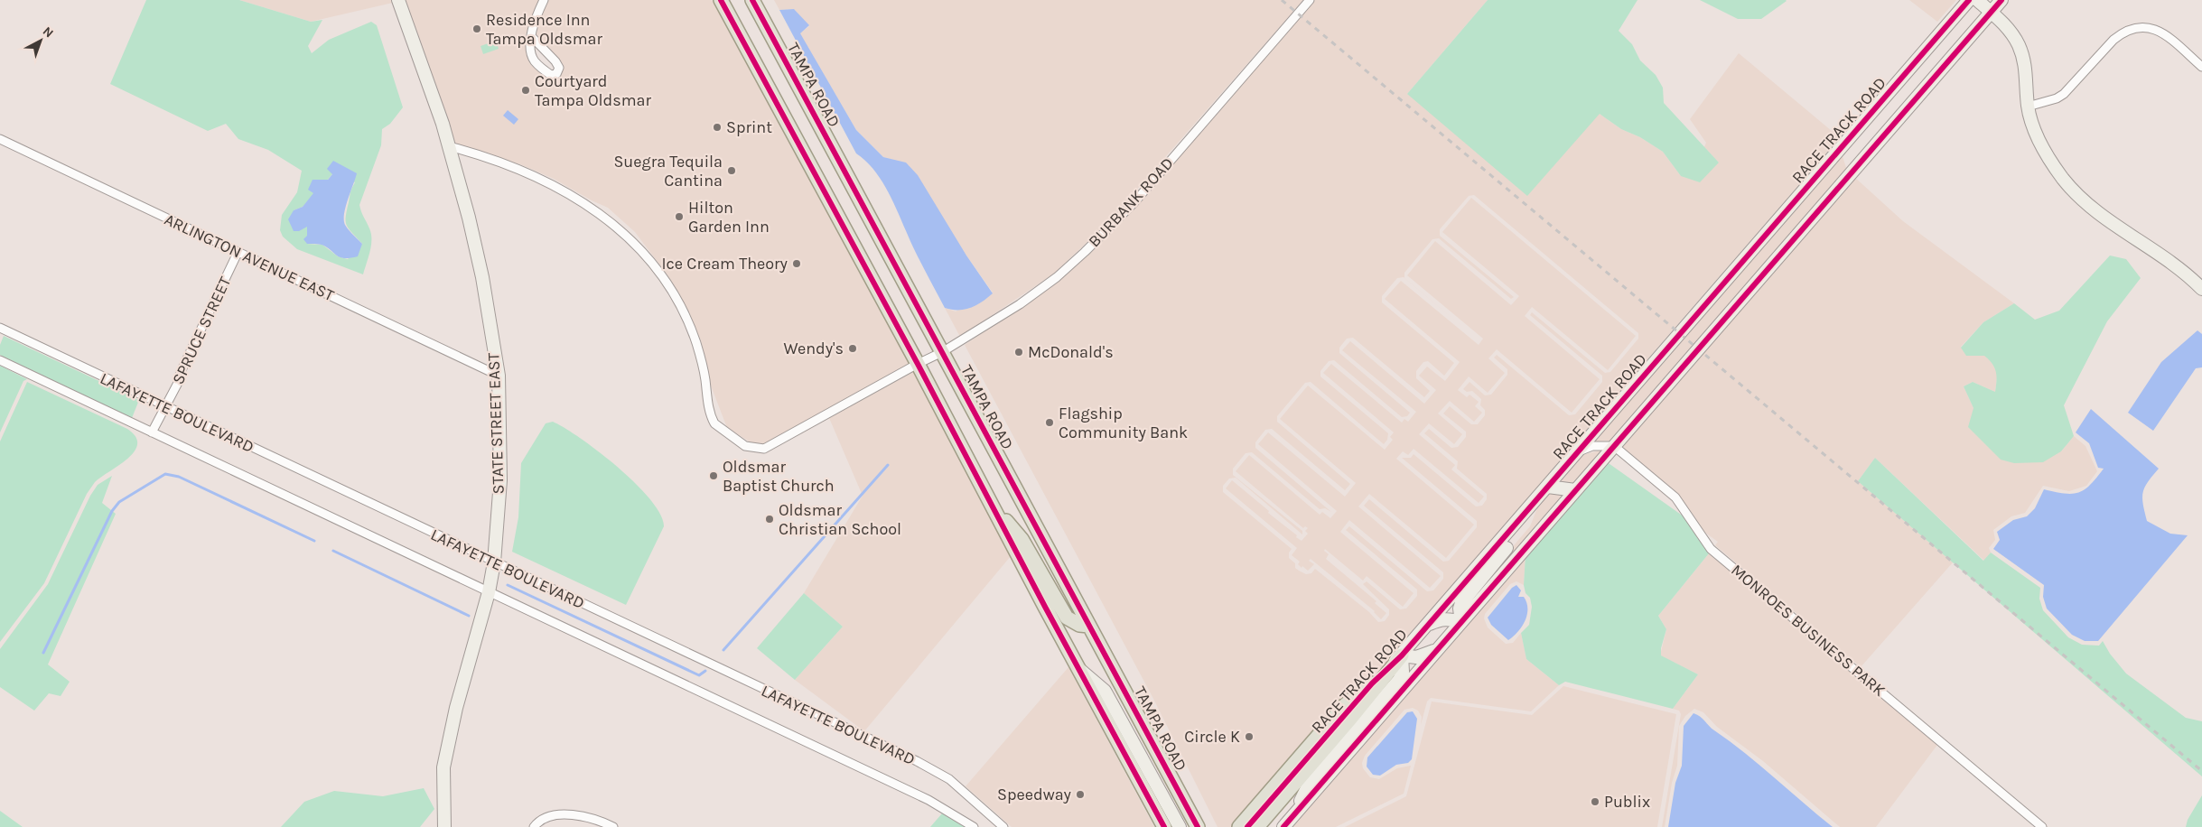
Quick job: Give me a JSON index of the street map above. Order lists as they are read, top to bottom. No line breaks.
{"streets":{"main road":["TAMPA ROAD","RACE TRACK ROAD","STATE STREET EAST"],"street":["BURBANK ROAD","ARLINGTON AVENUE EAST","SPRUCE STREET","LAFAYETTE BOULEVARD","MONROES BUSINESS PARK"]},"crossings":[["TAMPA ROAD","BURBANK ROAD"],["BURBANK ROAD","STATE STREET EAST"],["ARLINGTON AVENUE EAST","SPRUCE STREET"],["ARLINGTON AVENUE EAST","STATE STREET EAST"],["SPRUCE STREET","LAFAYETTE BOULEVARD"],["LAFAYETTE BOULEVARD","STATE STREET EAST"]],"places":["Residence Inn Tampa Oldsmar","Courtyard Tampa Oldsmar","Sprint","Suegra Tequila Cantina","Hilton Garden Inn","Ice Cream Theory","Wendy's","McDonald's","Flagship Community Bank","Oldsmar Baptist Church","Oldsmar Christian School","Circle K","Speedway","Publix"],"north":"top right"}
